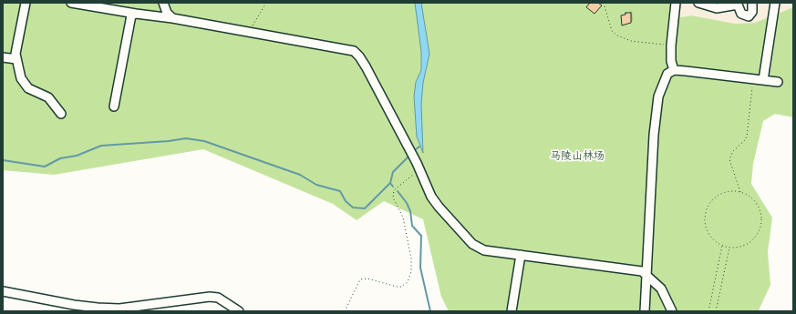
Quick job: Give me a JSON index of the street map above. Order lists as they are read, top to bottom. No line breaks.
{"parks":["马陵山林场"]}
